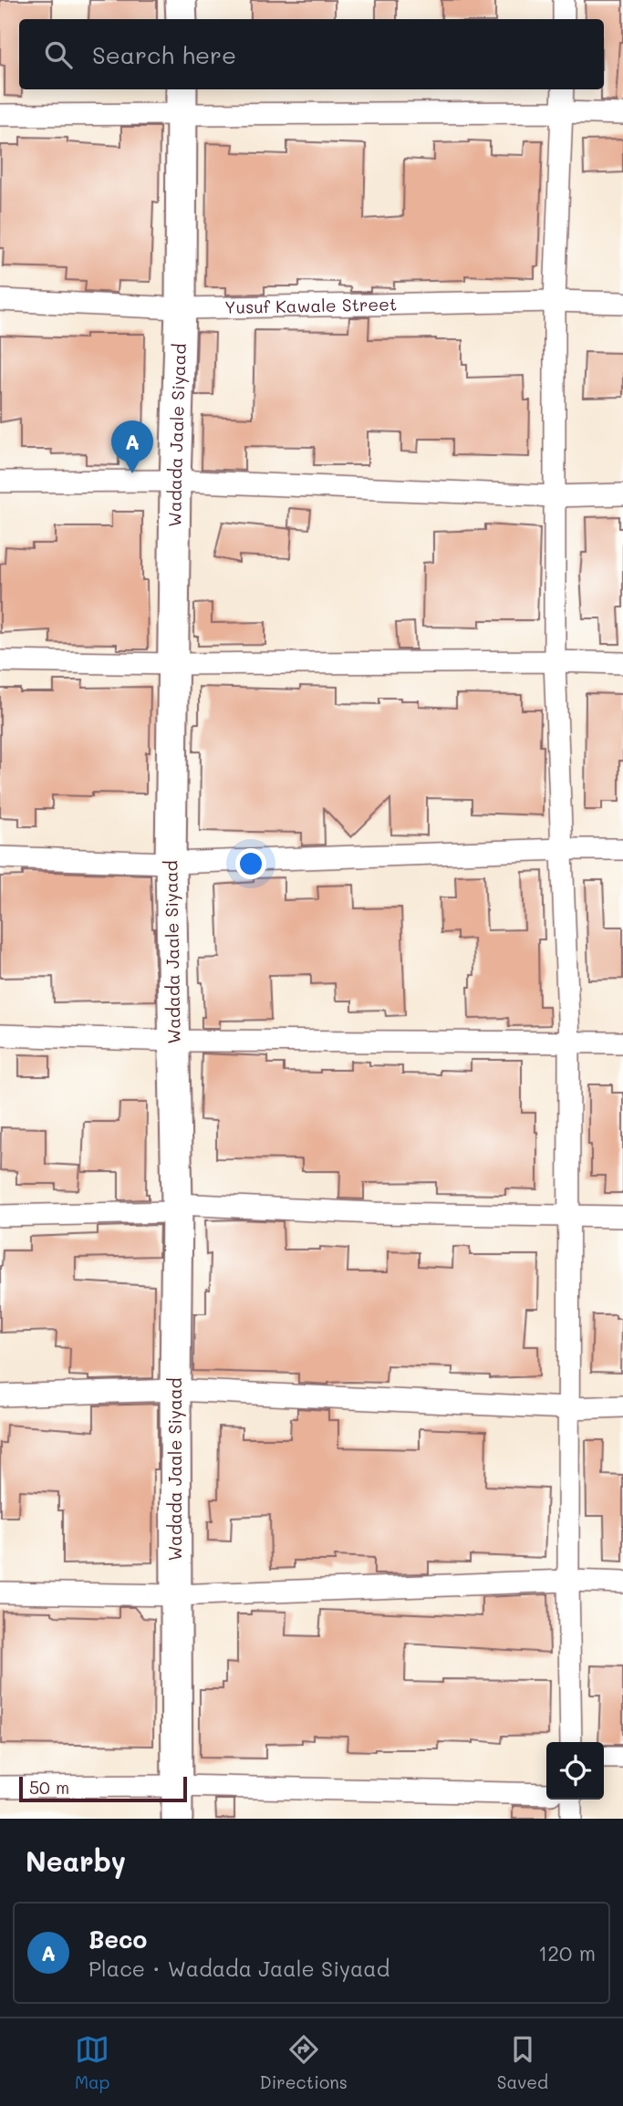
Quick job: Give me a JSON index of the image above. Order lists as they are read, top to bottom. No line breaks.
{"streets":{"main road":["Wadada Jaale Siyaad"],"street":["Yusuf Kawale Street"]},"crossings":[["Yusuf Kawale Street","Wadada Jaale Siyaad"]],"scale_bar":"50 m","page":{"search":"Search here","pins":"A","scale":"50 m","heading":"Nearby","list":[{"mark":"A","name":"Beco","note":"Place · Wadada Jaale Siyaad","value":"120 m"}],"nav":["Map","Directions","Saved"]}}
